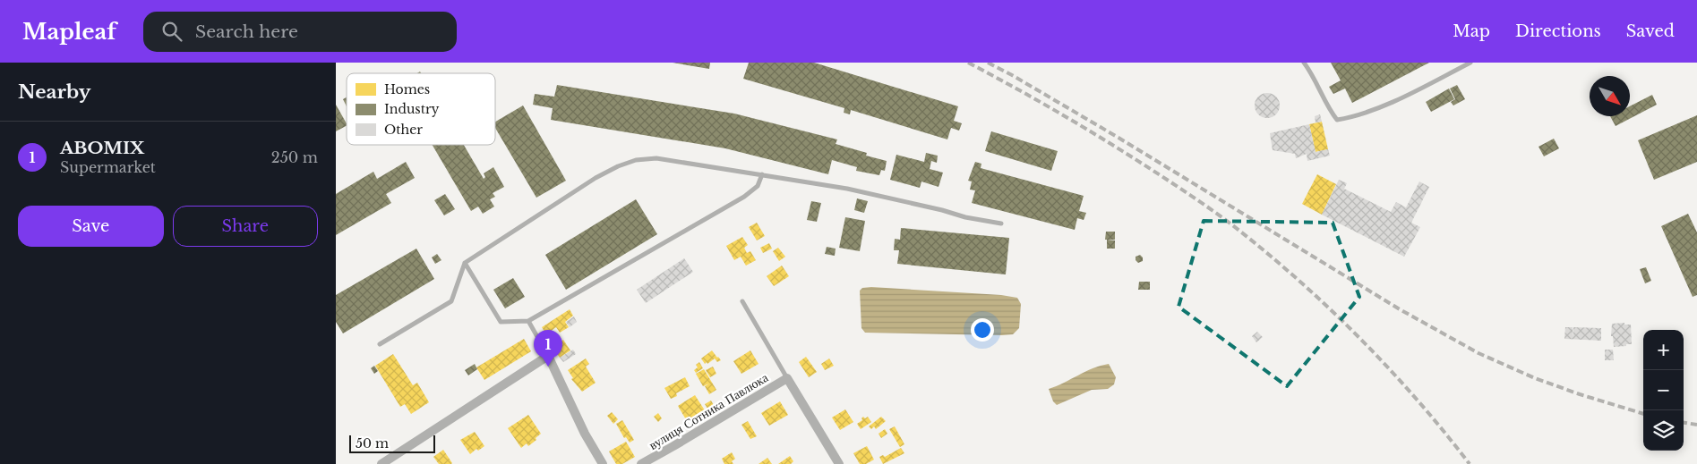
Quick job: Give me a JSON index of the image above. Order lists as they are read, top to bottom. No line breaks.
{"streets":{"street":["вулиця Сотника Павлюка"]},"legend":["Homes","Industry","Other"],"scale_bar":"50 m","north":"bottom right","page":{"header":"Mapleaf","search":"Search here","nav":["Map","Directions","Saved"],"heading":"Nearby","list":[{"mark":"1","name":"ABOMIX","note":"Supermarket","value":"250 m"}],"buttons":["Save","Share"],"map_buttons":["+","−"],"pins":"1","scale":"50 m"}}
